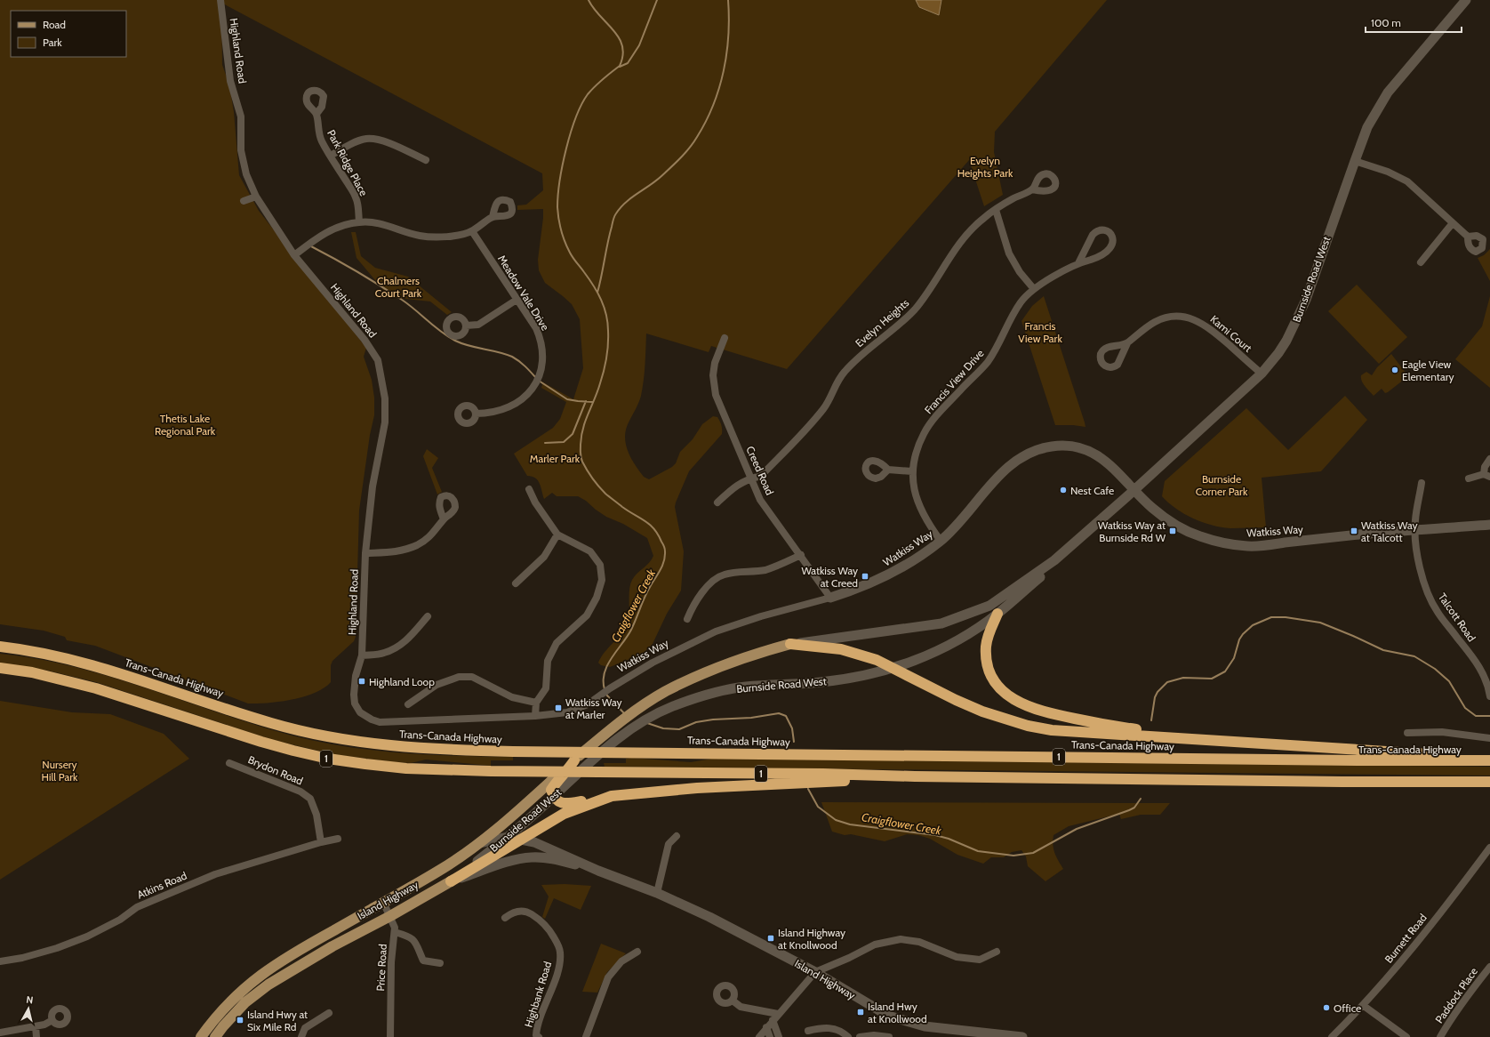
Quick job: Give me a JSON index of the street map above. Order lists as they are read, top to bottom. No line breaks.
{"streets":{"highway":["Trans-Canada Highway","1"],"main road":["Burnside Road West","Island Highway"],"street":["Highland Road","Park Ridge Place","Meadow Vale Drive","Evelyn Heights","Kami Court","Francis View Drive","Creed Road","Watkiss Way","Talcott Road","Brydon Road","Atkins Road","Burnett Road","Price Road","Highbank Road","Paddock Place"]},"crossings":[["Highland Road","Watkiss Way"],["Burnside Road West","Kami Court"],["Burnside Road West","Watkiss Way"],["Burnside Road West","Island Highway"],["Evelyn Heights","Creed Road"],["Francis View Drive","Watkiss Way"],["Creed Road","Watkiss Way"],["Watkiss Way","Talcott Road"],["Brydon Road","Atkins Road"],["Island Highway","Price Road"]],"water":["Craigflower Creek"],"parks":["Evelyn Heights Park","Chalmers Court Park","Francis View Park","Thetis Lake Regional Park","Marler Park","Burnside Corner Park","Nursery Hill Park"],"places":{"other":["Eagle View Elementary","Nest Cafe","Office"],"transit":["Watkiss Way at Burnside Rd W","Watkiss Way at Talcott","Watkiss Way at Creed","Highland Loop","Watkiss Way at Marler","Island Highway at Knollwood","Island Hwy at Knollwood","Island Hwy at Six Mile Rd"]},"legend":["Road","Park"],"scale_bar":"100 m","north":"top"}
